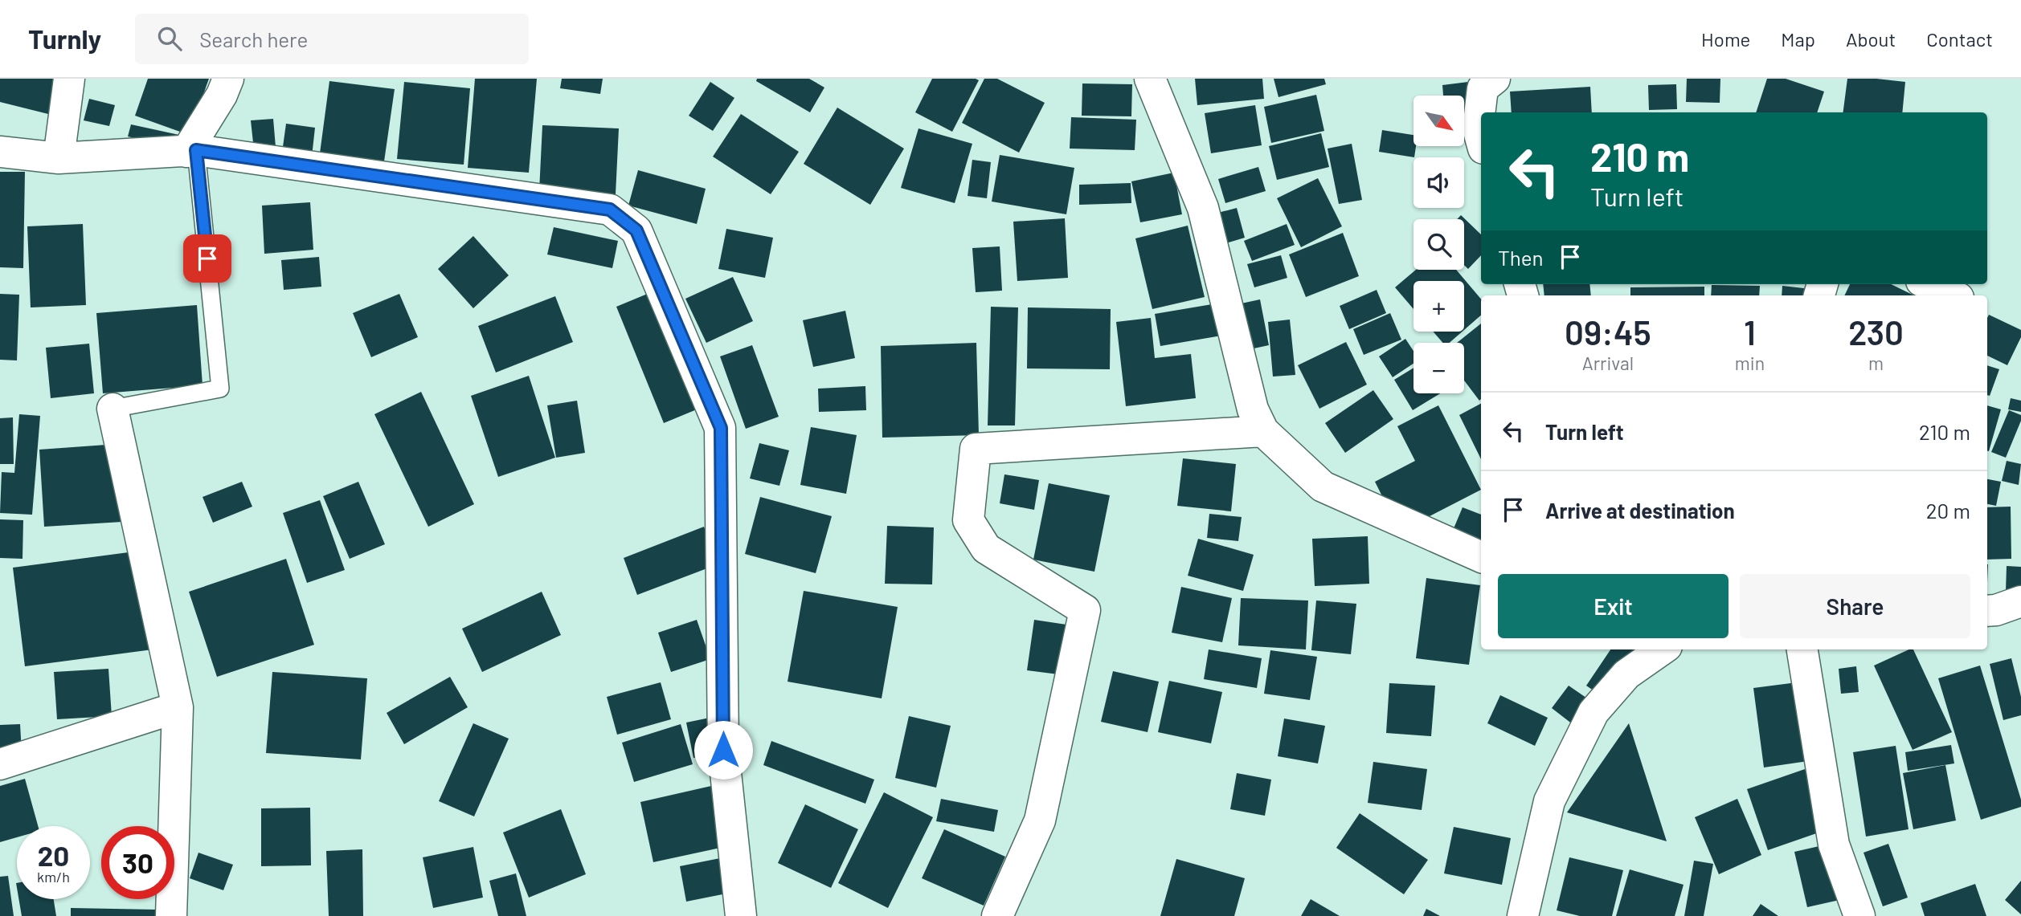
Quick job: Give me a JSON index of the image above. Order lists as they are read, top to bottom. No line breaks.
{"north":"bottom right","page":{"header":"Turnly","search":"Search here","nav":["Home","Map","About","Contact"],"map_buttons":["+","−"],"turn":["210 m","Turn left"],"then":"Then","eta":["09:45","Arrival","1","min","230","m"],"list":[{"name":"Turn left","value":"210 m"},{"name":"Arrive at destination","value":"20 m"}],"buttons":["Exit","Share"],"speed":"20 km/h","limit":"30"}}
